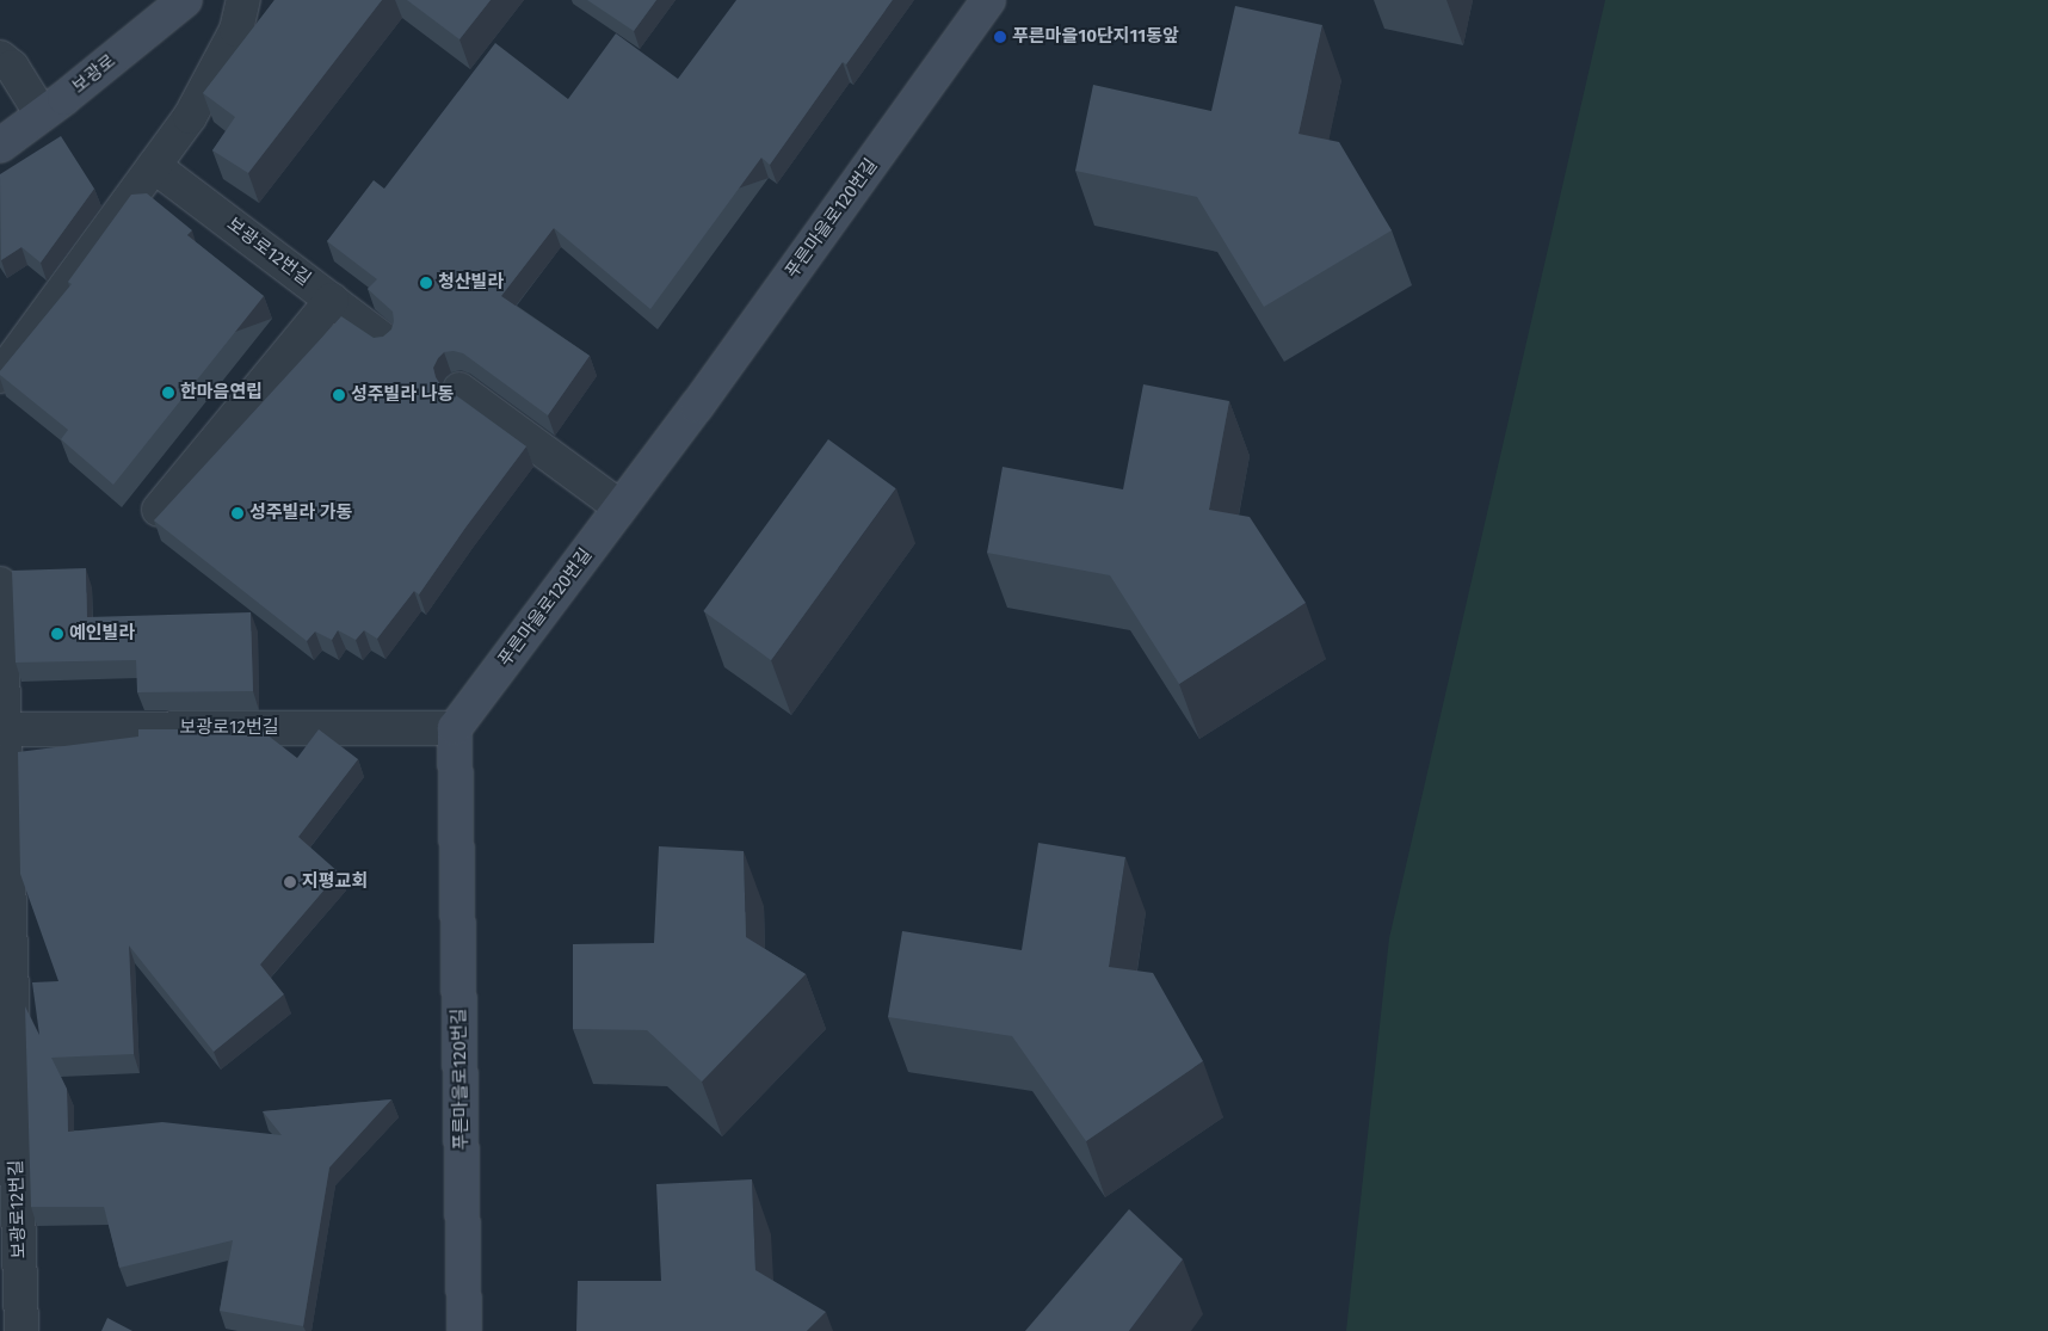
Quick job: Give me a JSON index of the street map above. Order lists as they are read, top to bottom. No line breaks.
{"streets":{"street":["보광로","푸른마을로120번길","보광로12번길"]},"crossings":[["푸른마을로120번길","보광로12번길"]],"places":["푸른마을10단지11동앞","청산빌라","한마음연립","성주빌라 나동","성주빌라 가동","예인빌라","지평교회"]}
